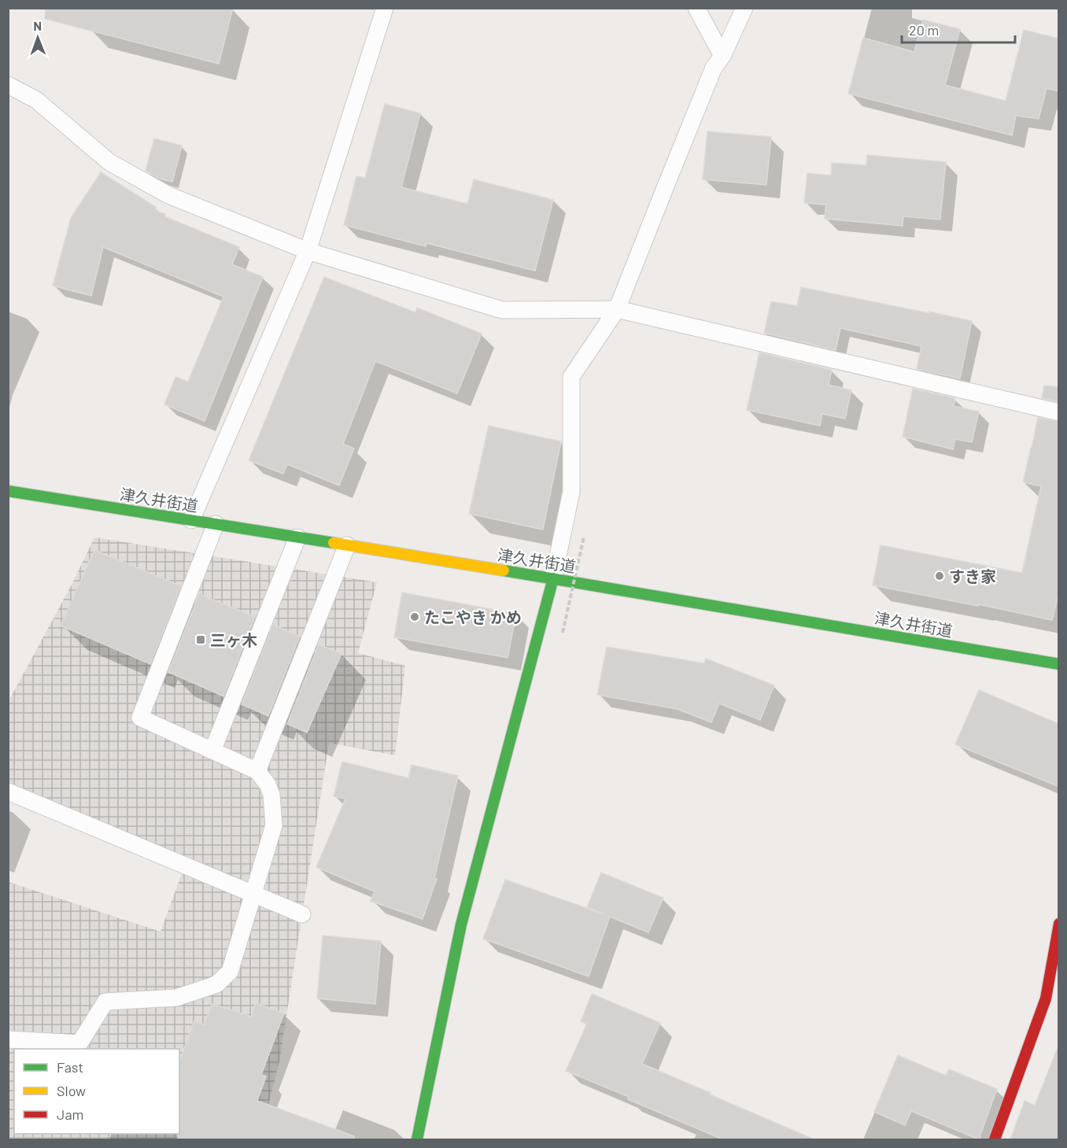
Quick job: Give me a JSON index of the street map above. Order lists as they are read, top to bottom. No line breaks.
{"streets":{"main road":["津久井街道"]},"places":{"other":["すき家","たこやき かめ"],"transit":["三ヶ木"]},"legend":["Fast","Slow","Jam"],"scale_bar":"20 m","north":"top"}
